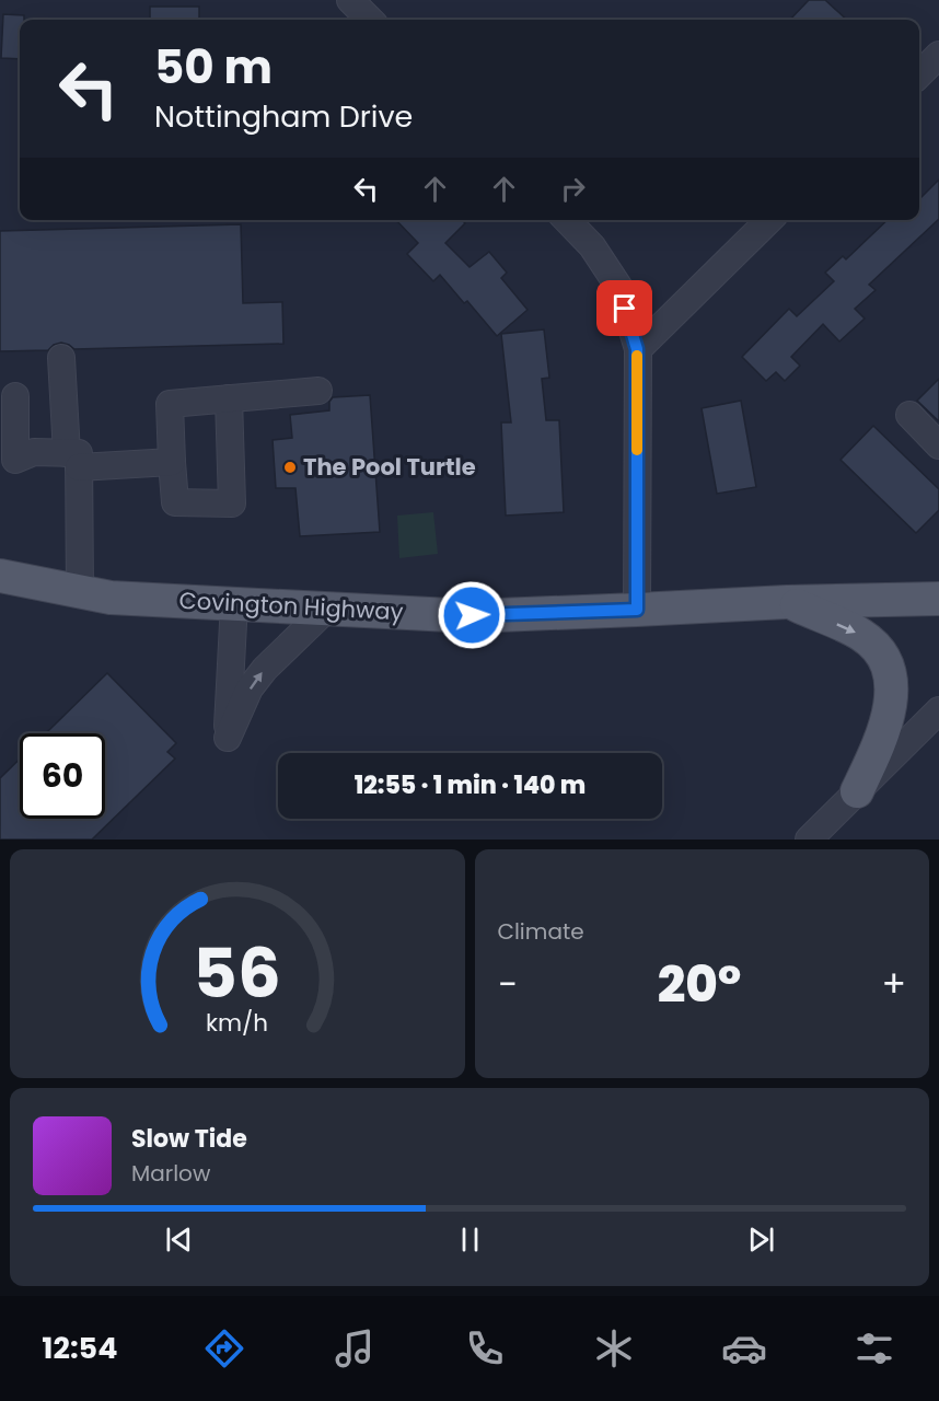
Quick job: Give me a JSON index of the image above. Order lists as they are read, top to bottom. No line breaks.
{"streets":{"main road":["Covington Highway"]},"places":["The Pool Turtle"],"page":{"turn":["50 m","Nottingham Drive"],"limit":"60","trip":"12:55 · 1 min · 140 m","tile":"Climate","heat":["−","20°","+"],"song":["Slow Tide","Marlow"],"tabs":"12:54","gauge":["56","km/h"]}}
